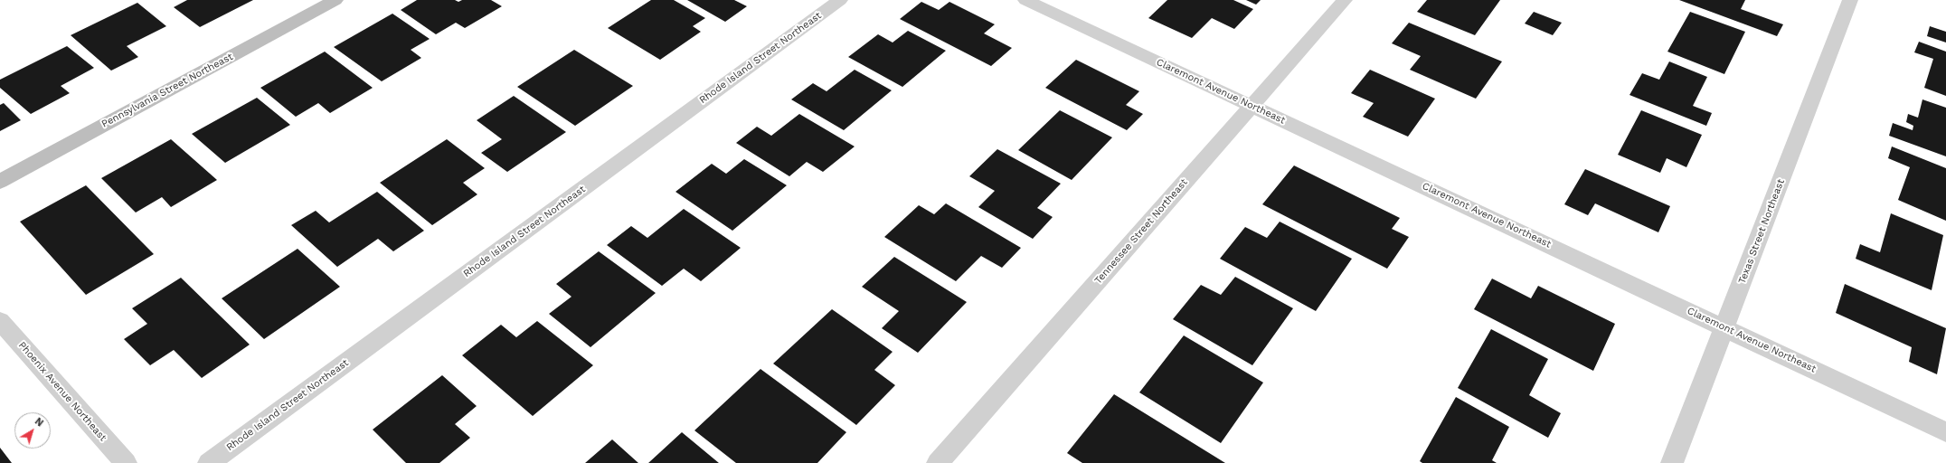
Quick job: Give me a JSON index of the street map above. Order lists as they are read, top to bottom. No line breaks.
{"streets":{"street":["Rhode Island Street Northeast","Pennsylvania Street Northeast","Claremont Avenue Northeast","Tennessee Street Northeast","Texas Street Northeast","Phoenix Avenue Northeast"]},"crossings":[["Claremont Avenue Northeast","Tennessee Street Northeast"],["Claremont Avenue Northeast","Texas Street Northeast"]],"north":"top right"}
